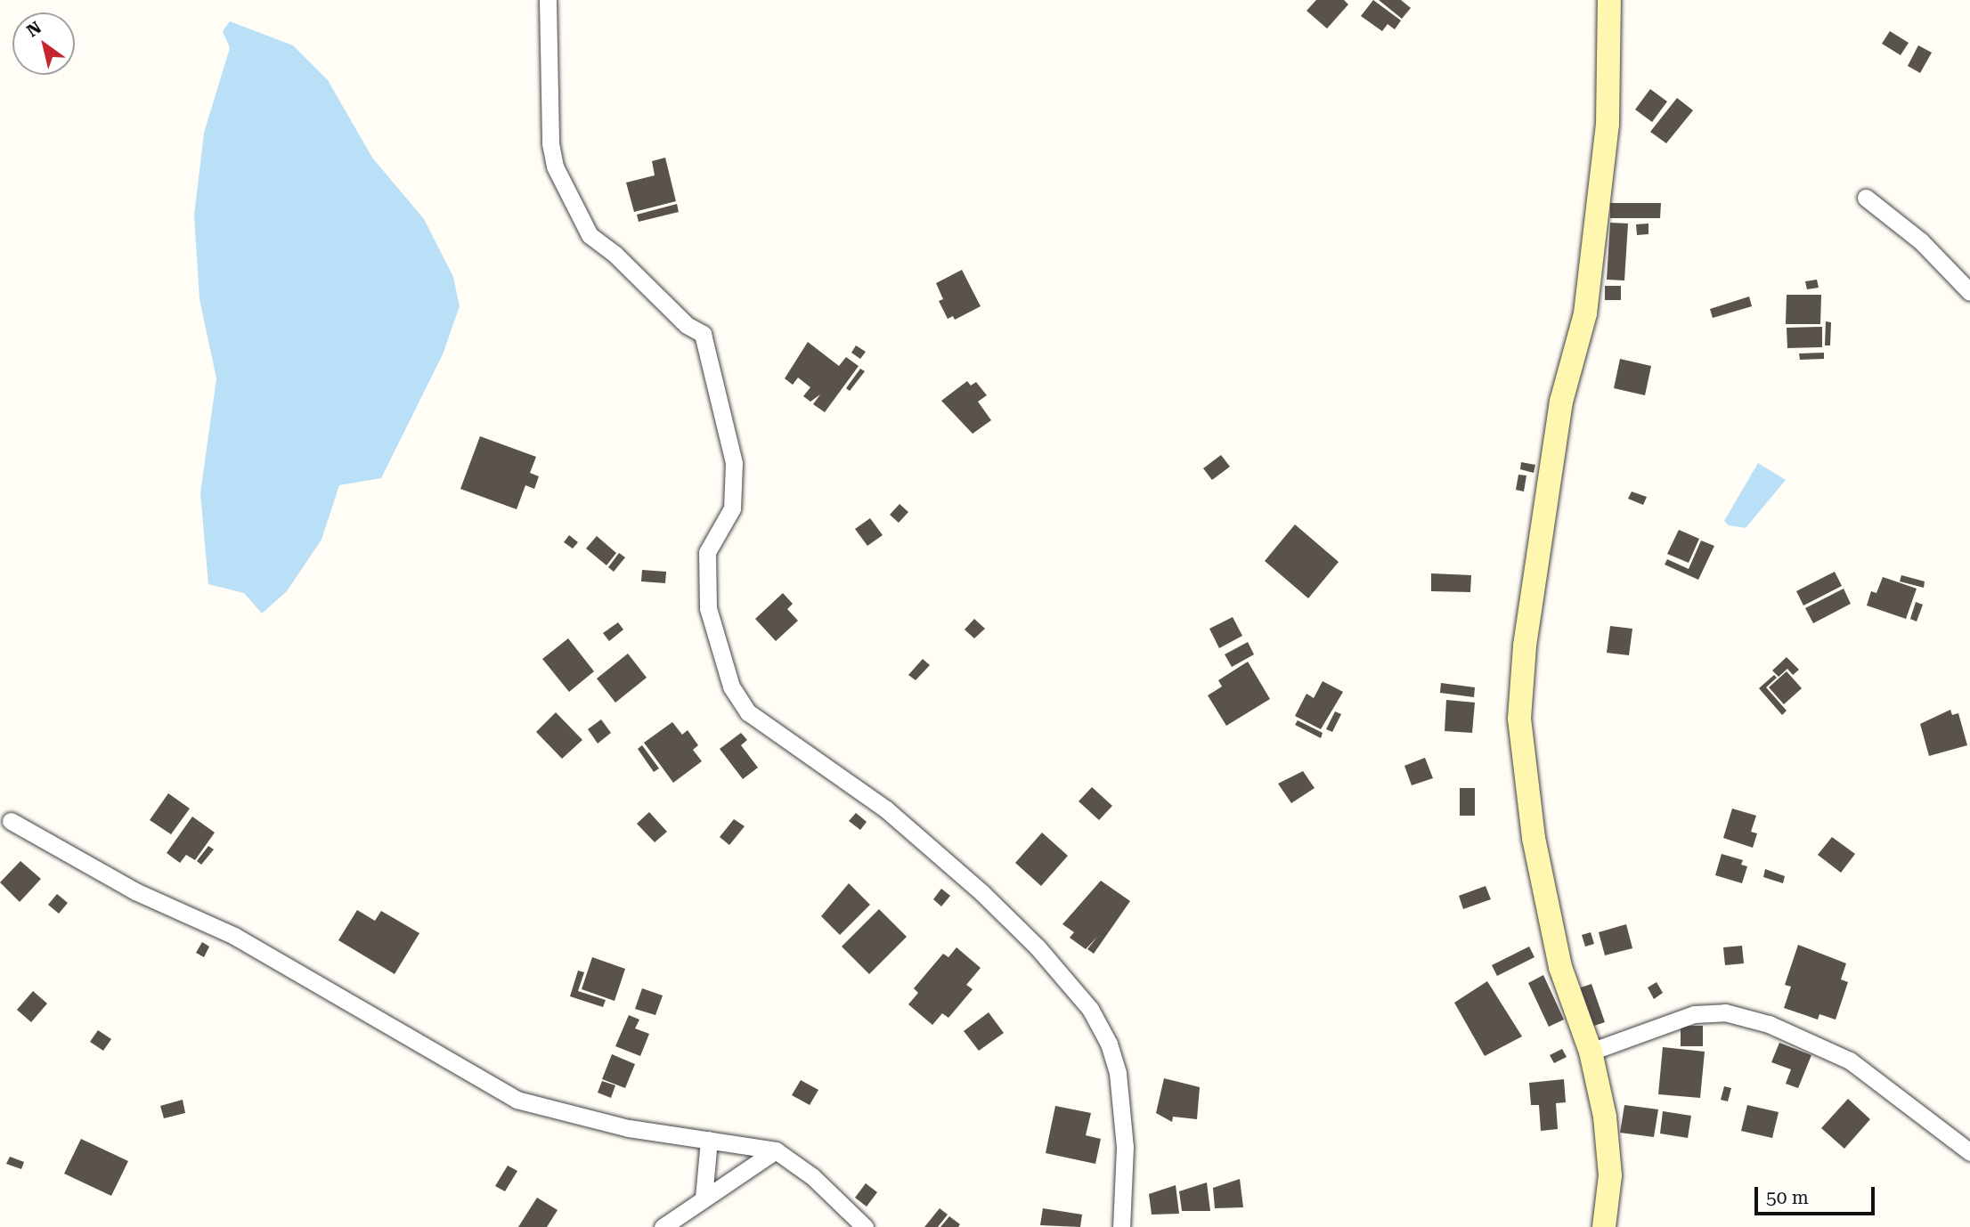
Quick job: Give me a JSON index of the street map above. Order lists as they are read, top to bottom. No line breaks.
{"scale_bar":"50 m","north":"top left"}
